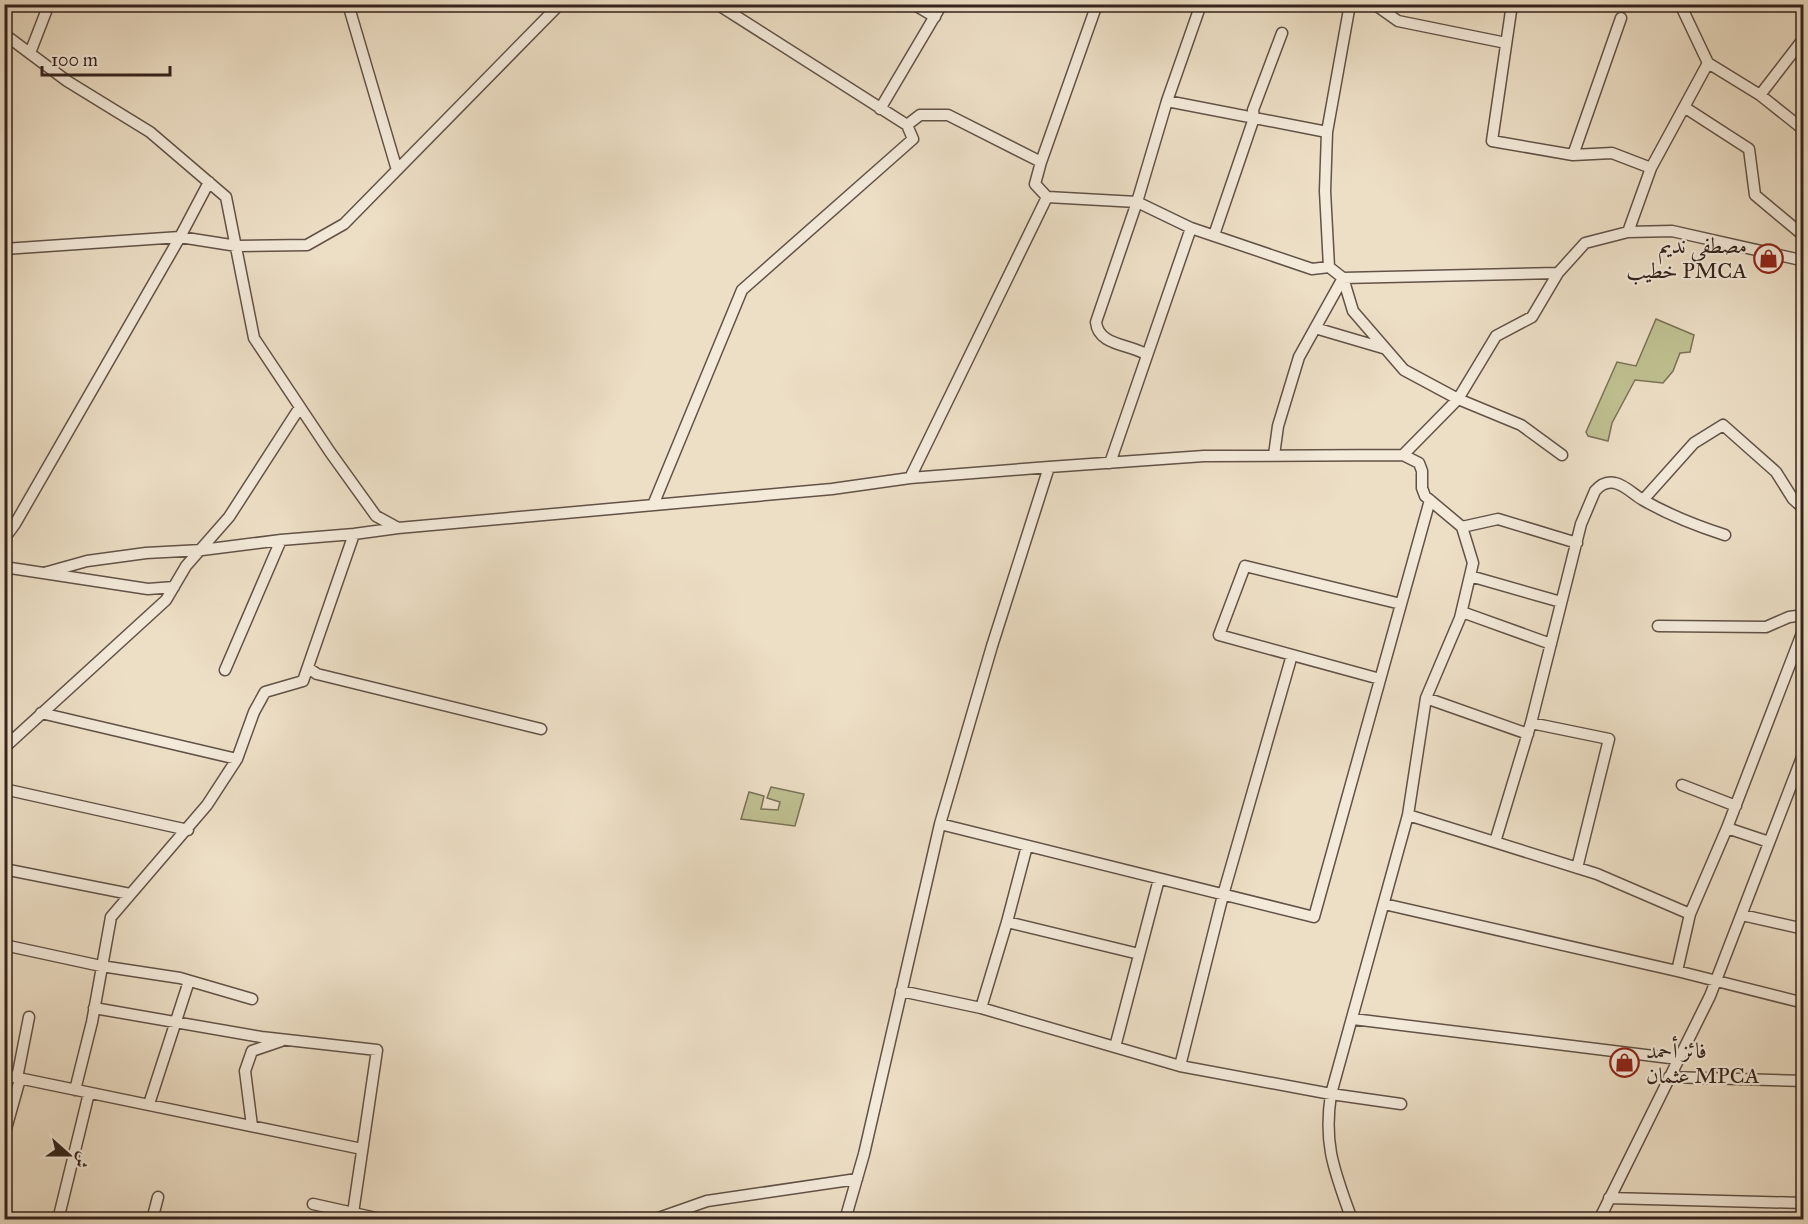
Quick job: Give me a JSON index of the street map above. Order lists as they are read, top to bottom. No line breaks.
{"places":{"shop":["مصطفى نديم خطيب PMCA","فائز أحمد عثمان MPCA"]},"scale_bar":"100 m","north":"right"}
